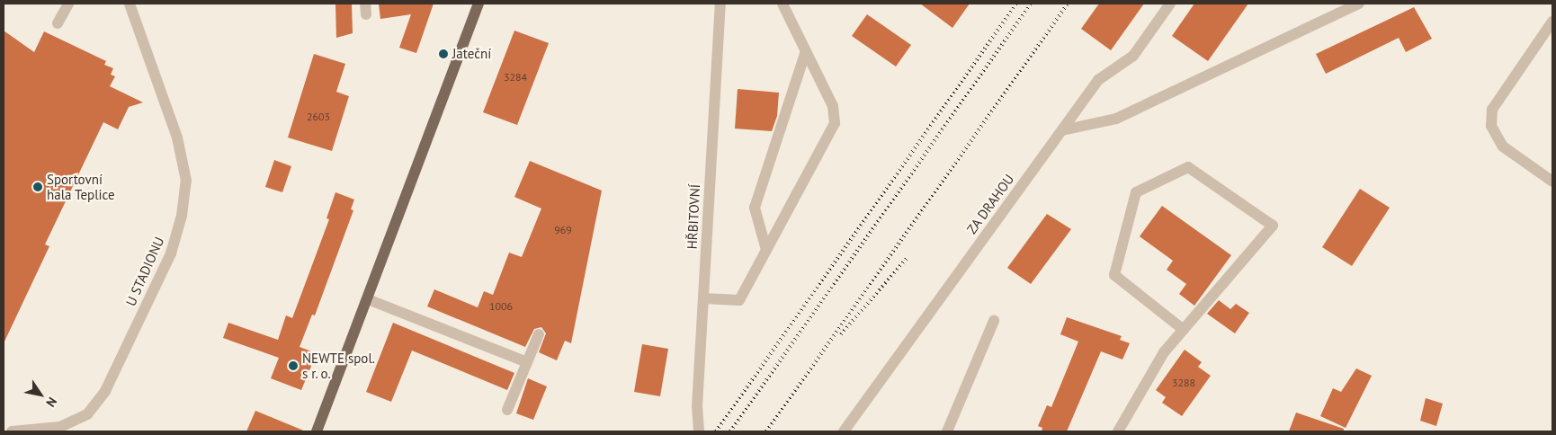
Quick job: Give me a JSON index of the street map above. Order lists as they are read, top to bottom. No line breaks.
{"streets":{"street":["ZA DRAHOU","HŘBITOVNÍ","U STADIONU"]},"places":["Jateční","Sportovní hala Teplice","NEWTE spol. s r. o."],"house_numbers":["3284","2603","969","1006","3288"],"north":"bottom right"}
